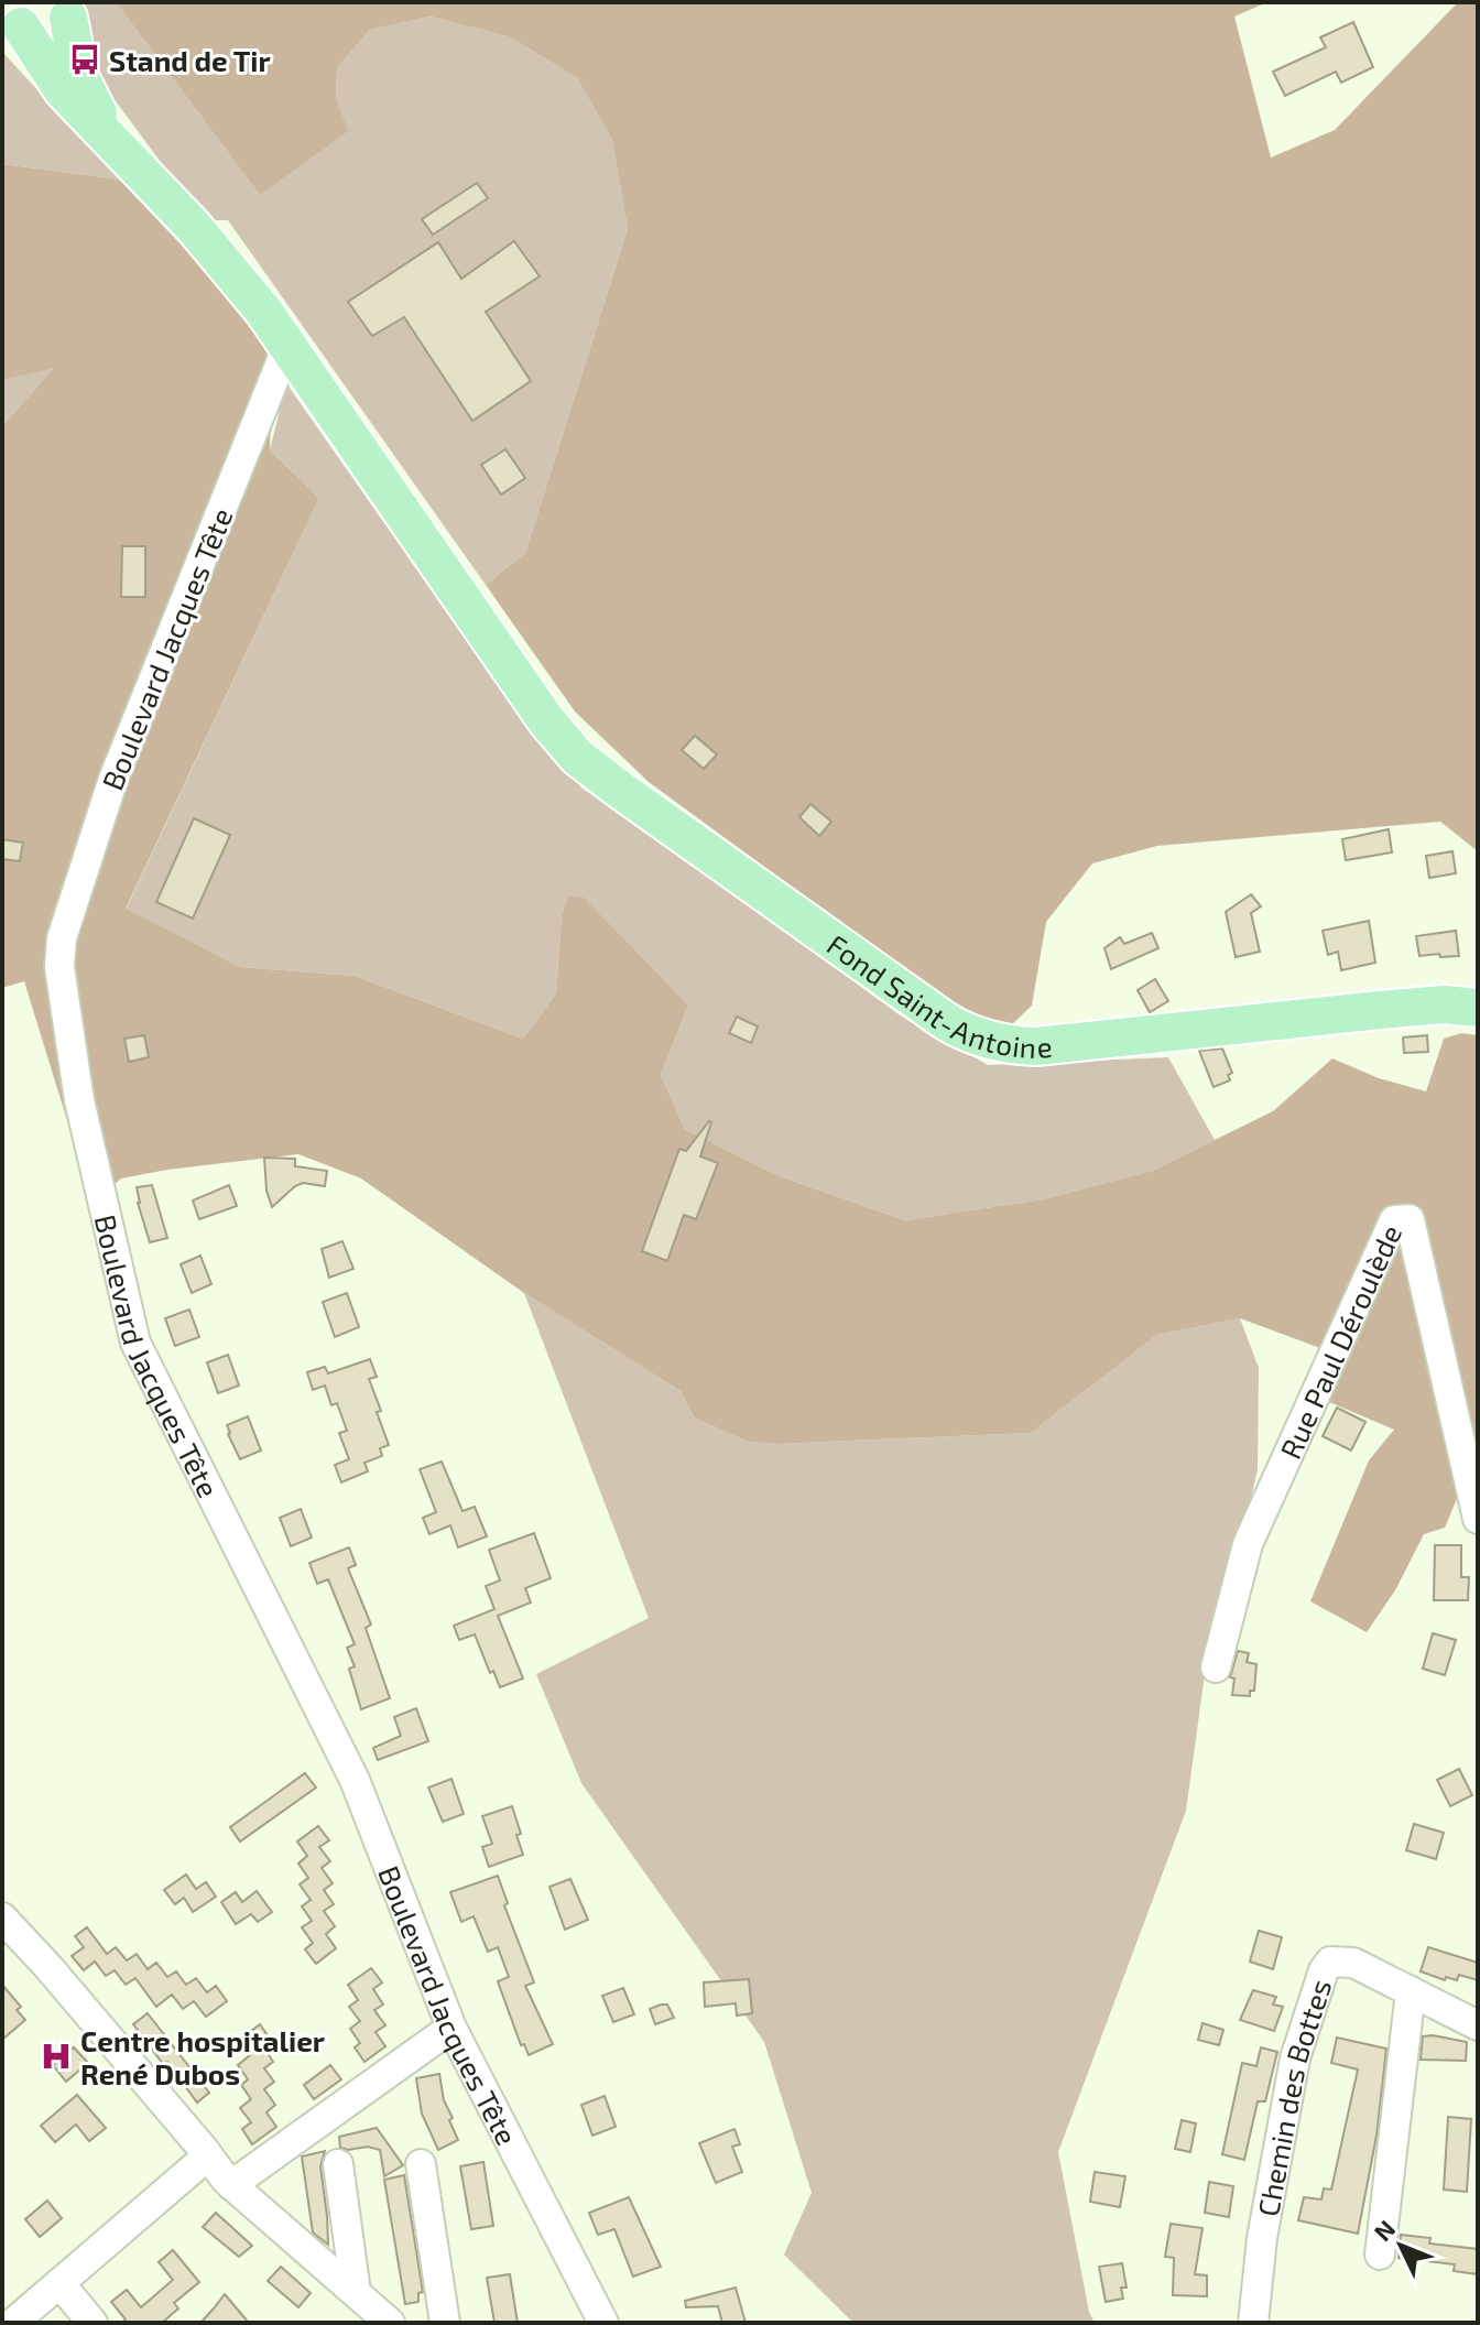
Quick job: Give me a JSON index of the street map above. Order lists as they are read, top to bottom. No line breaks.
{"streets":{"main road":["Fond Saint-Antoine"],"street":["Boulevard Jacques Tête","Rue Paul Déroulède","Chemin des Bottes"]},"crossings":[["Boulevard Jacques Tête","Fond Saint-Antoine"]],"places":{"bus stop":["Stand de Tir"],"hospital":["Centre hospitalier René Dubos"]},"north":"top left"}
